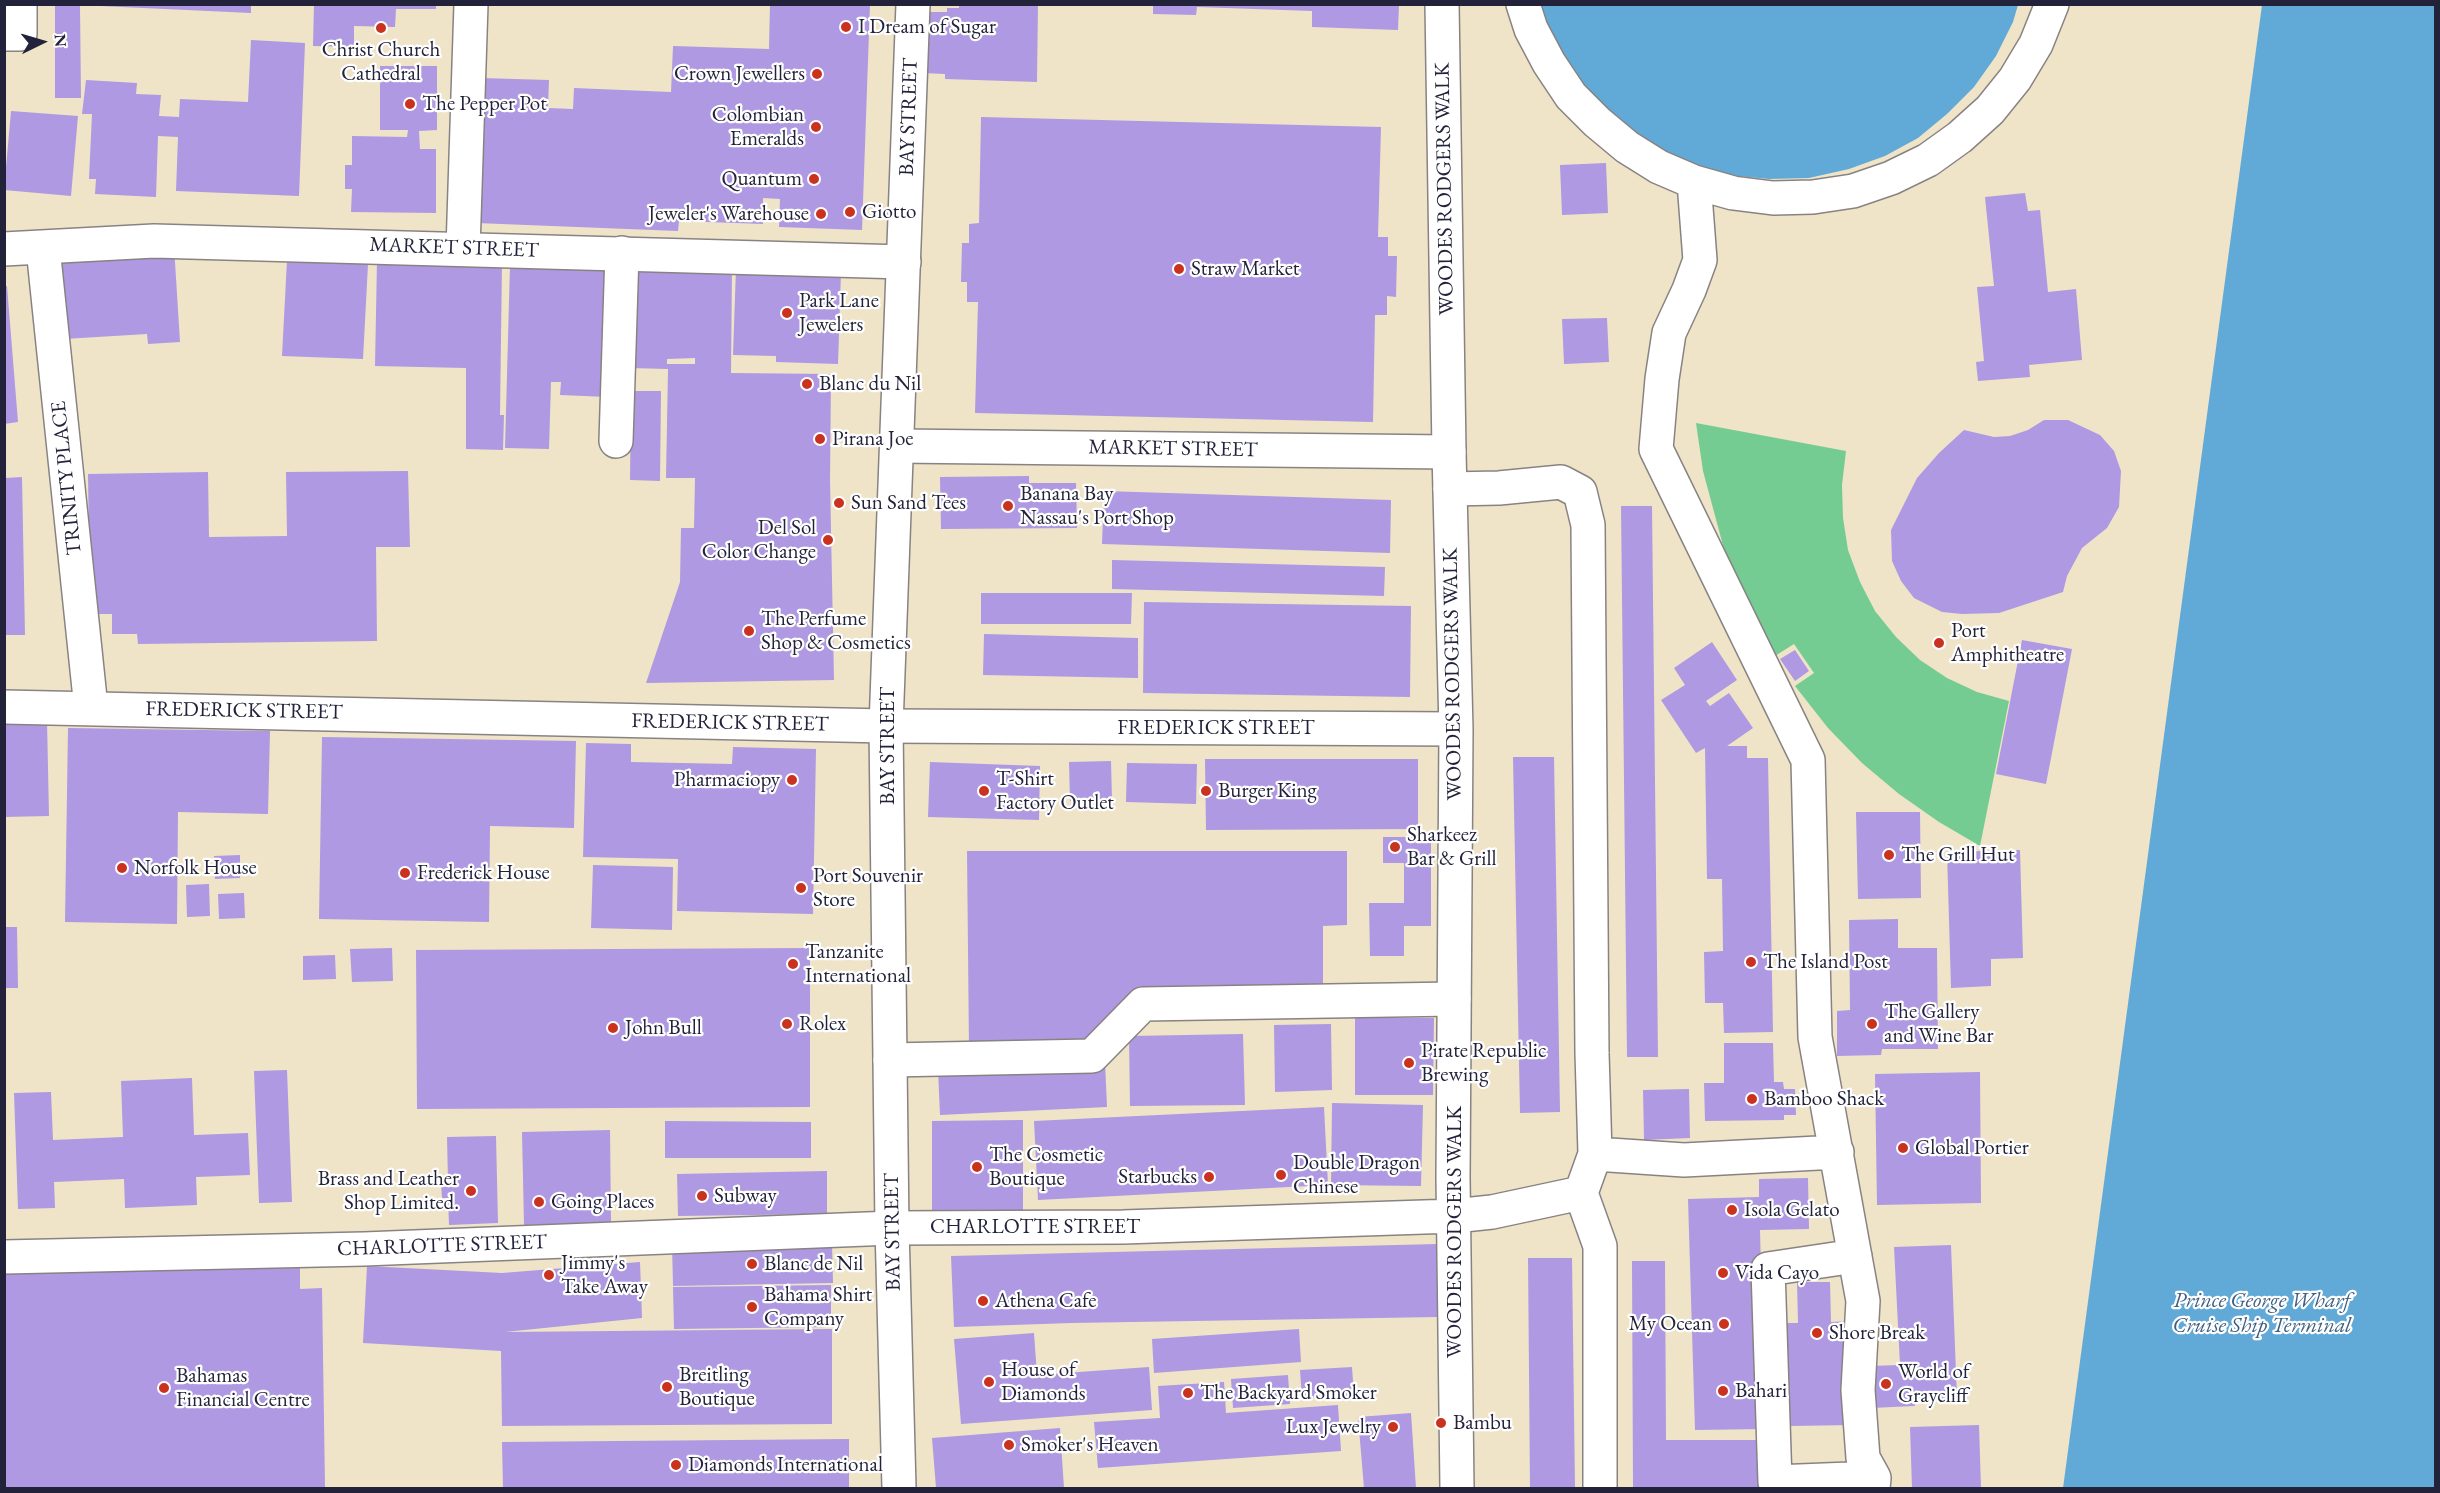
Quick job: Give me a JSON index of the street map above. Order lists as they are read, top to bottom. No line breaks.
{"streets":{"main road":["BAY STREET","WOODES RODGERS WALK","MARKET STREET","TRINITY PLACE","FREDERICK STREET","CHARLOTTE STREET"]},"crossings":[["BAY STREET","MARKET STREET"],["BAY STREET","FREDERICK STREET"],["BAY STREET","CHARLOTTE STREET"],["WOODES RODGERS WALK","MARKET STREET"],["WOODES RODGERS WALK","FREDERICK STREET"],["WOODES RODGERS WALK","CHARLOTTE STREET"],["MARKET STREET","TRINITY PLACE"],["TRINITY PLACE","FREDERICK STREET"]],"water":["Prince George Wharf Cruise Ship Terminal"],"places":["I Dream of Sugar","Christ Church Cathedral","Crown Jewellers","The Pepper Pot","Colombian Emeralds","Quantum","Giotto","Jeweler's Warehouse","Straw Market","Park Lane Jewelers","Blanc du Nil","Pirana Joe","Sun Sand Tees","Banana Bay Nassau's Port Shop","Del Sol Color Change","The Perfume Shop & Cosmetics","Port Amphitheatre","Pharmaciopy","T-Shirt Factory Outlet","Burger King","Sharkeez Bar & Grill","The Grill Hut","Norfolk House","Frederick House","Port Souvenir Store","The Island Post","Tanzanite International","Rolex","The Gallery and Wine Bar","John Bull","Pirate Republic Brewing","Bamboo Shack","Global Portier","The Cosmetic Boutique","Double Dragon Chinese","Starbucks","Brass and Leather Shop Limited.","Subway","Going Places","Isola Gelato","Blanc de Nil","Vida Cayo","Jimmy's Take Away","Athena Cafe","Bahama Shirt Company","My Ocean","Shore Break","House of Diamonds","World of Graycliff","Breitling Boutique","Bahamas Financial Centre","Bahari","The Backyard Smoker","Bambu","Lux Jewelry","Smoker's Heaven","Diamonds International"],"north":"right"}
